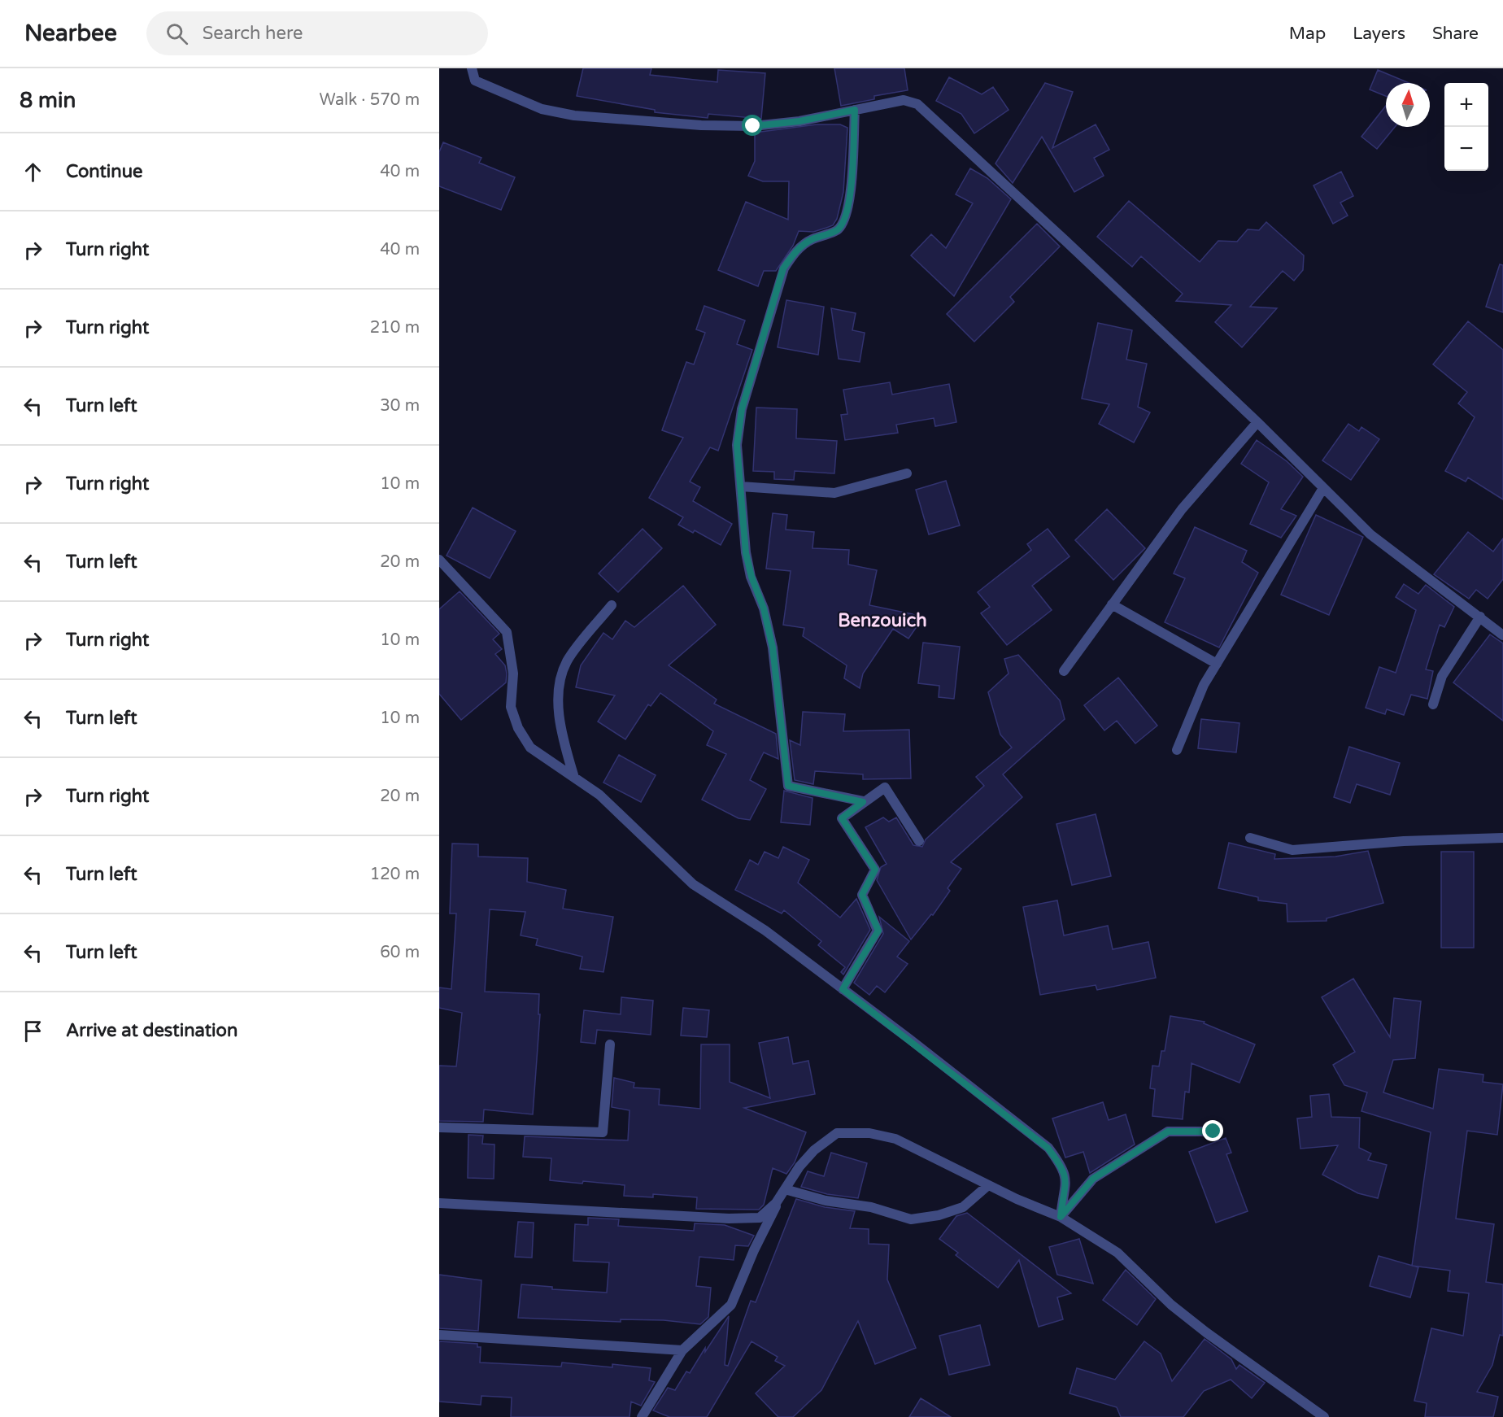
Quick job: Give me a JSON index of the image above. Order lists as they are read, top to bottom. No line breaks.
{"districts":["Benzouich"],"north":"top","page":{"header":"Nearbee","search":"Search here","nav":["Map","Layers","Share"],"heading":["8 min","Walk · 570 m"],"map_buttons":["+","−"],"list":[["Continue","40 m"],["Turn right","40 m"],["Turn right","210 m"],["Turn left","30 m"],["Turn right","10 m"],["Turn left","20 m"],["Turn right","10 m"],["Turn left","10 m"],["Turn right","20 m"],["Turn left","120 m"],["Turn left","60 m"],"Arrive at destination"]}}
